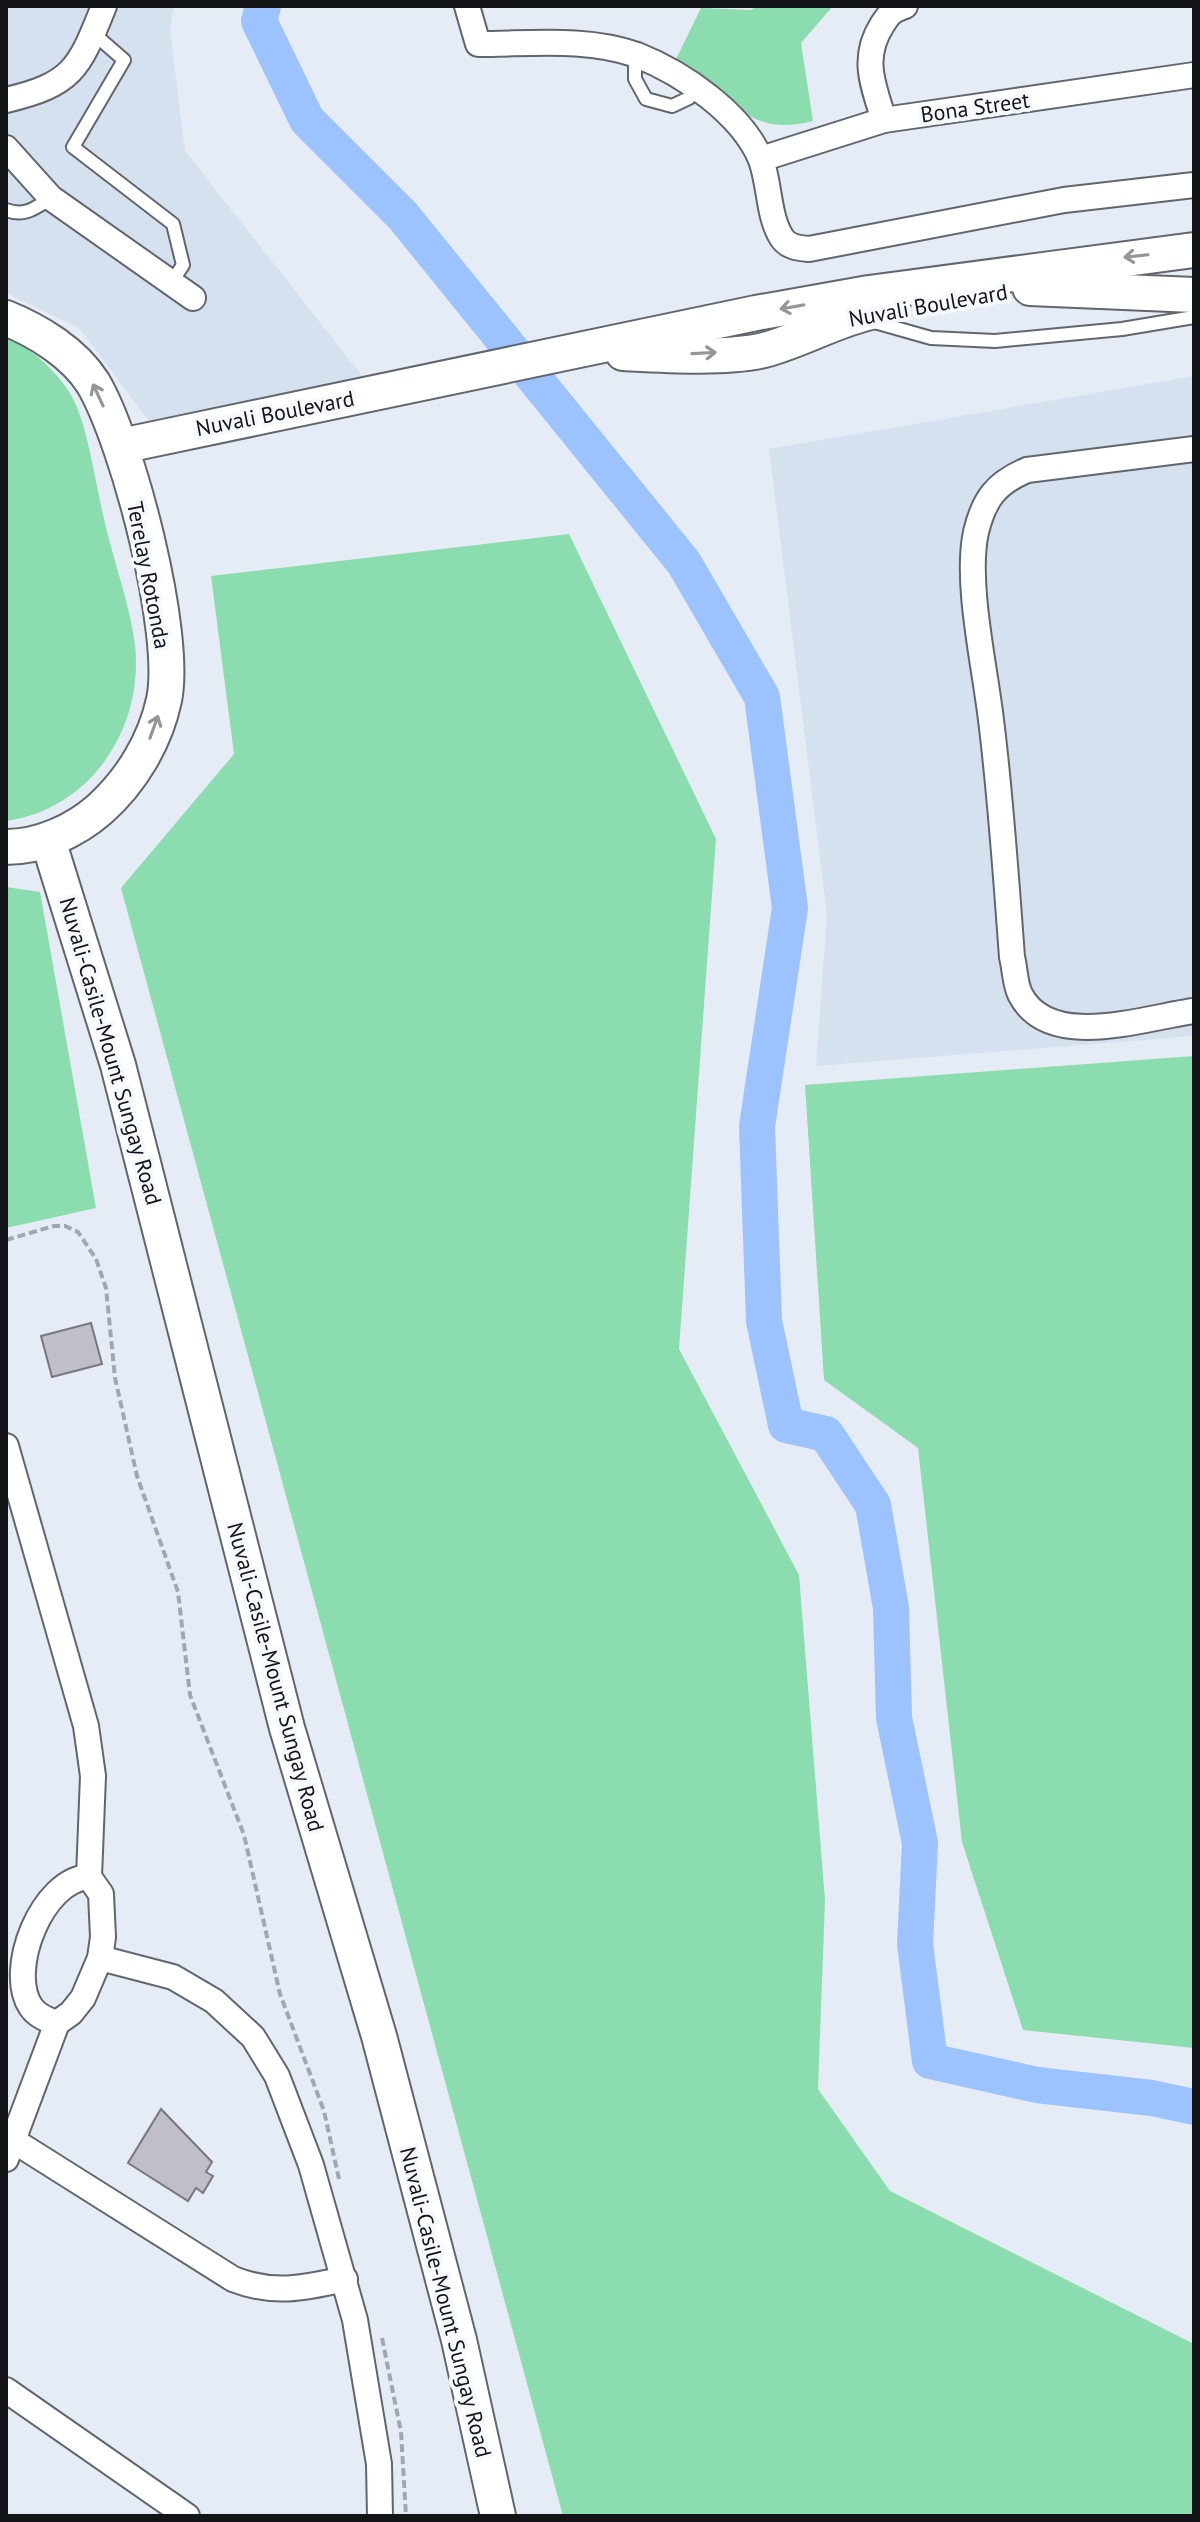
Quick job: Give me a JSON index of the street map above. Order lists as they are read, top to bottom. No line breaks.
{"streets":{"main road":["Nuvali Boulevard","Terelay Rotonda","Nuvali-Casile-Mount Sungay Road"],"street":["Bona Street"]},"crossings":[["Nuvali Boulevard","Terelay Rotonda"],["Terelay Rotonda","Nuvali-Casile-Mount Sungay Road"]],"one_way":["Terelay Rotonda"]}
